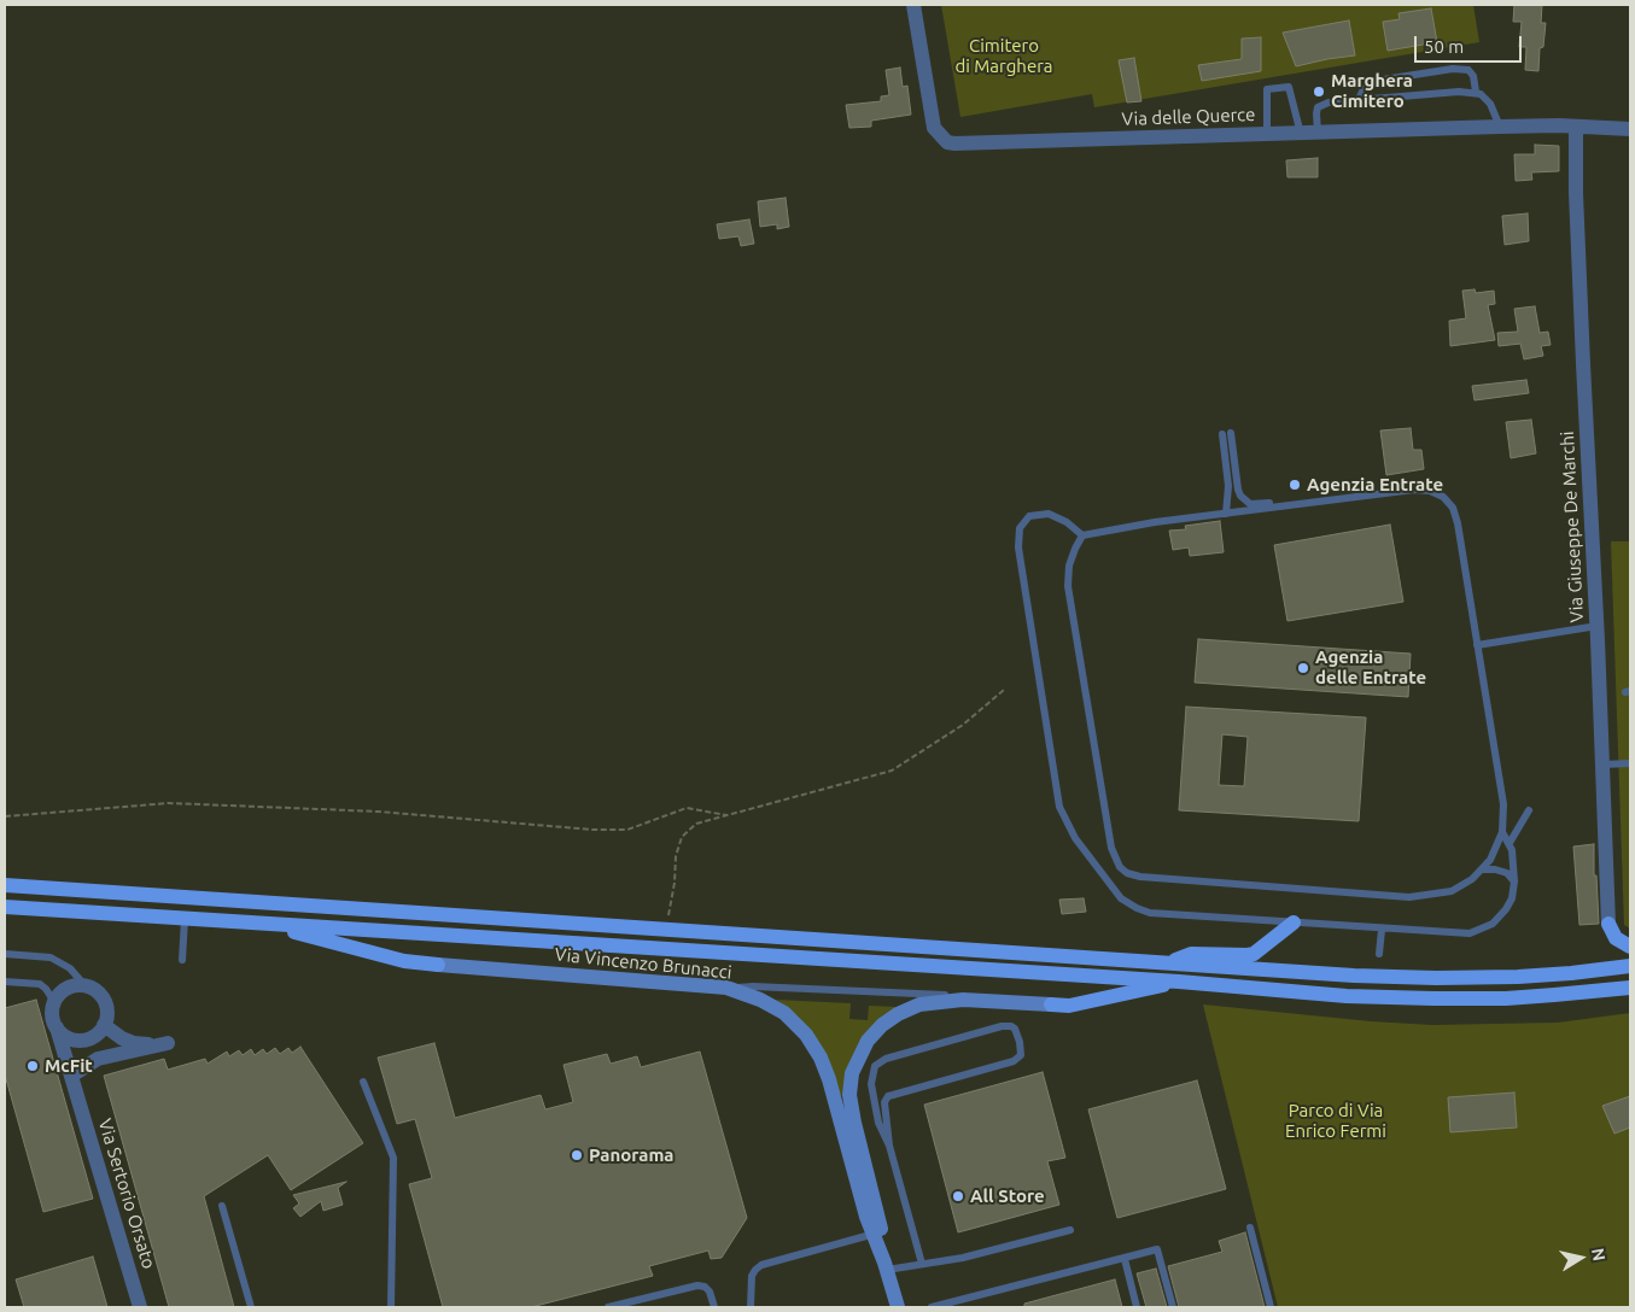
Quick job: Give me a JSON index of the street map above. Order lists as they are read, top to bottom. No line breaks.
{"streets":{"street":["Via delle Querce","Via Giuseppe De Marchi","Via Vincenzo Brunacci","Via Sertorio Orsato"]},"crossings":[["Via delle Querce","Via Giuseppe De Marchi"]],"parks":["Cimitero di Marghera","Parco di Via Enrico Fermi"],"places":["Marghera Cimitero","Agenzia Entrate","Agenzia delle Entrate","McFit","Panorama","All Store"],"scale_bar":"50 m","north":"right"}
